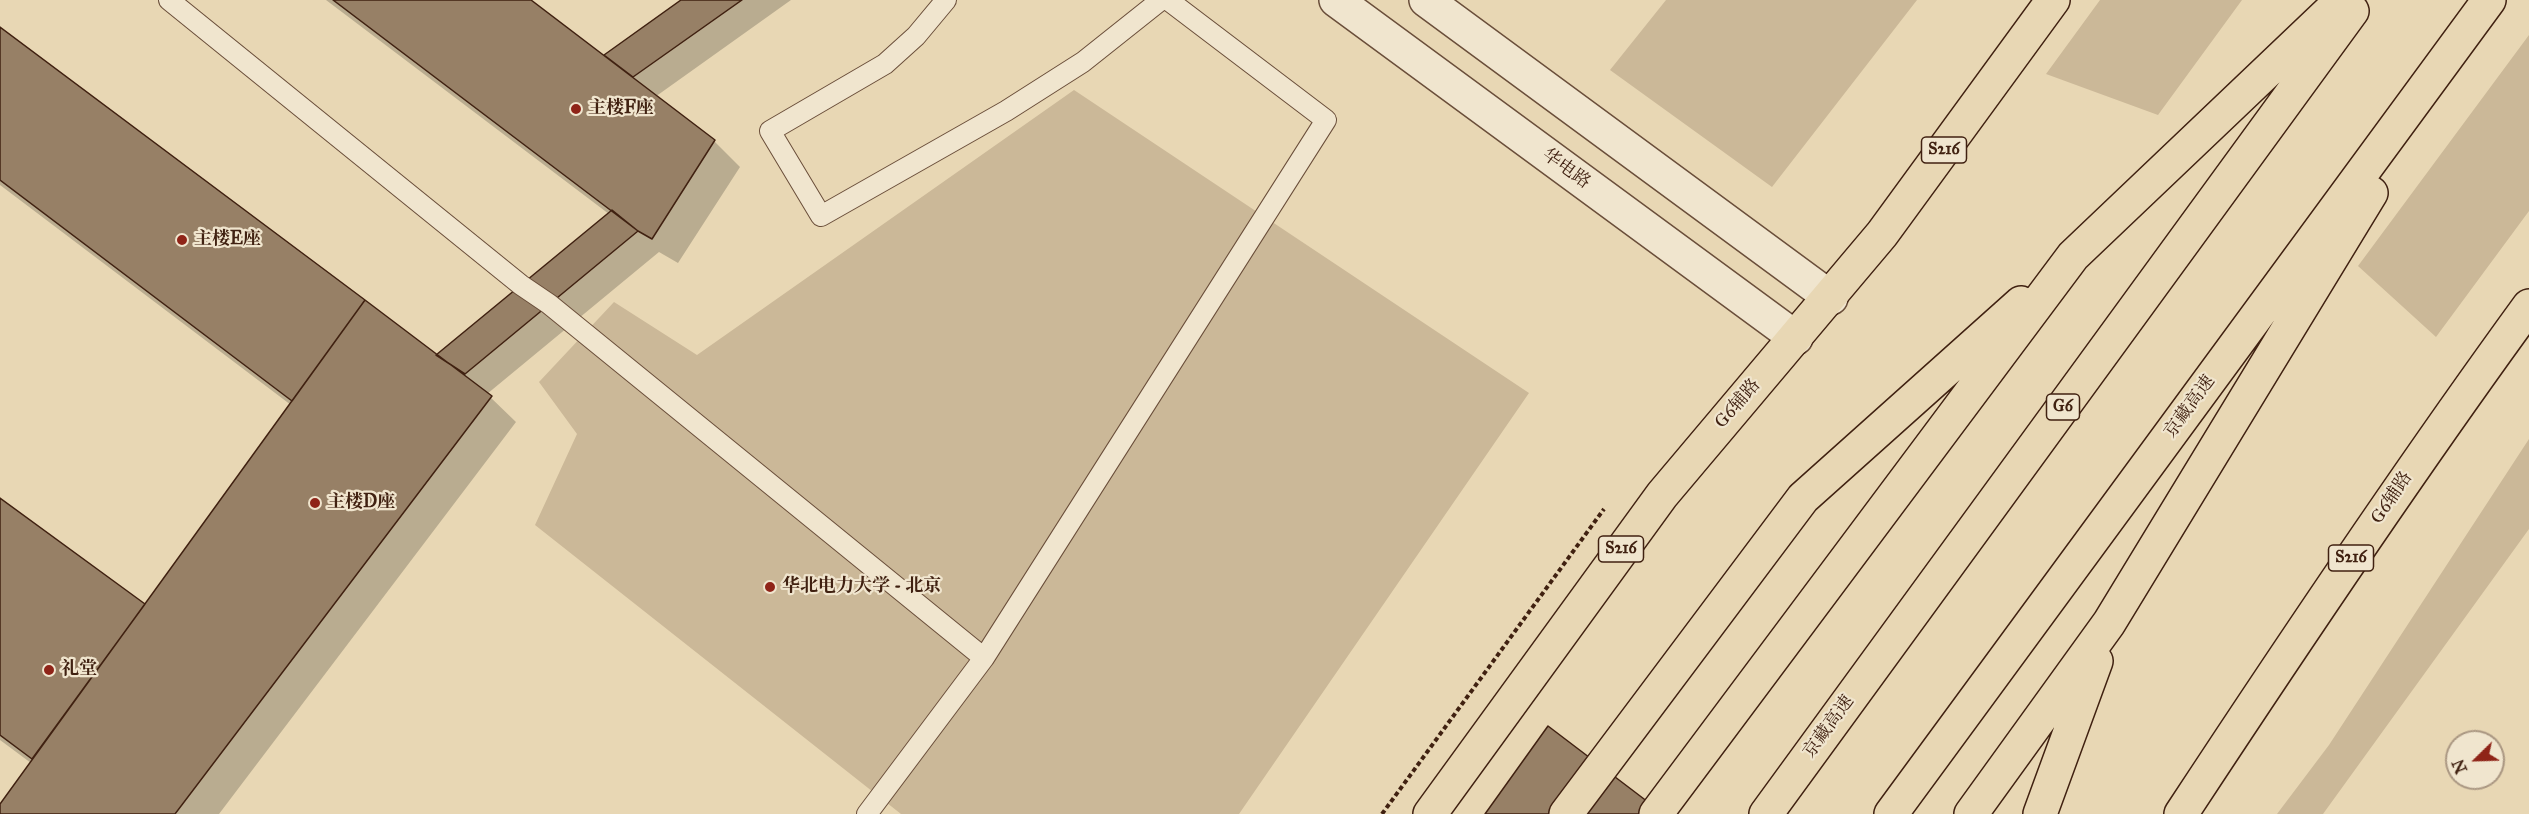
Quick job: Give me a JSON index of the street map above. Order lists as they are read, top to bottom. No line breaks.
{"streets":{"main road":["S216","G6辅路","G6","京藏高速"],"street":["华电路"]},"crossings":[["华电路","G6辅路"]],"places":["主楼F座","主楼E座","主楼D座","华北电力大学 - 北京","礼堂"],"north":"bottom left"}
